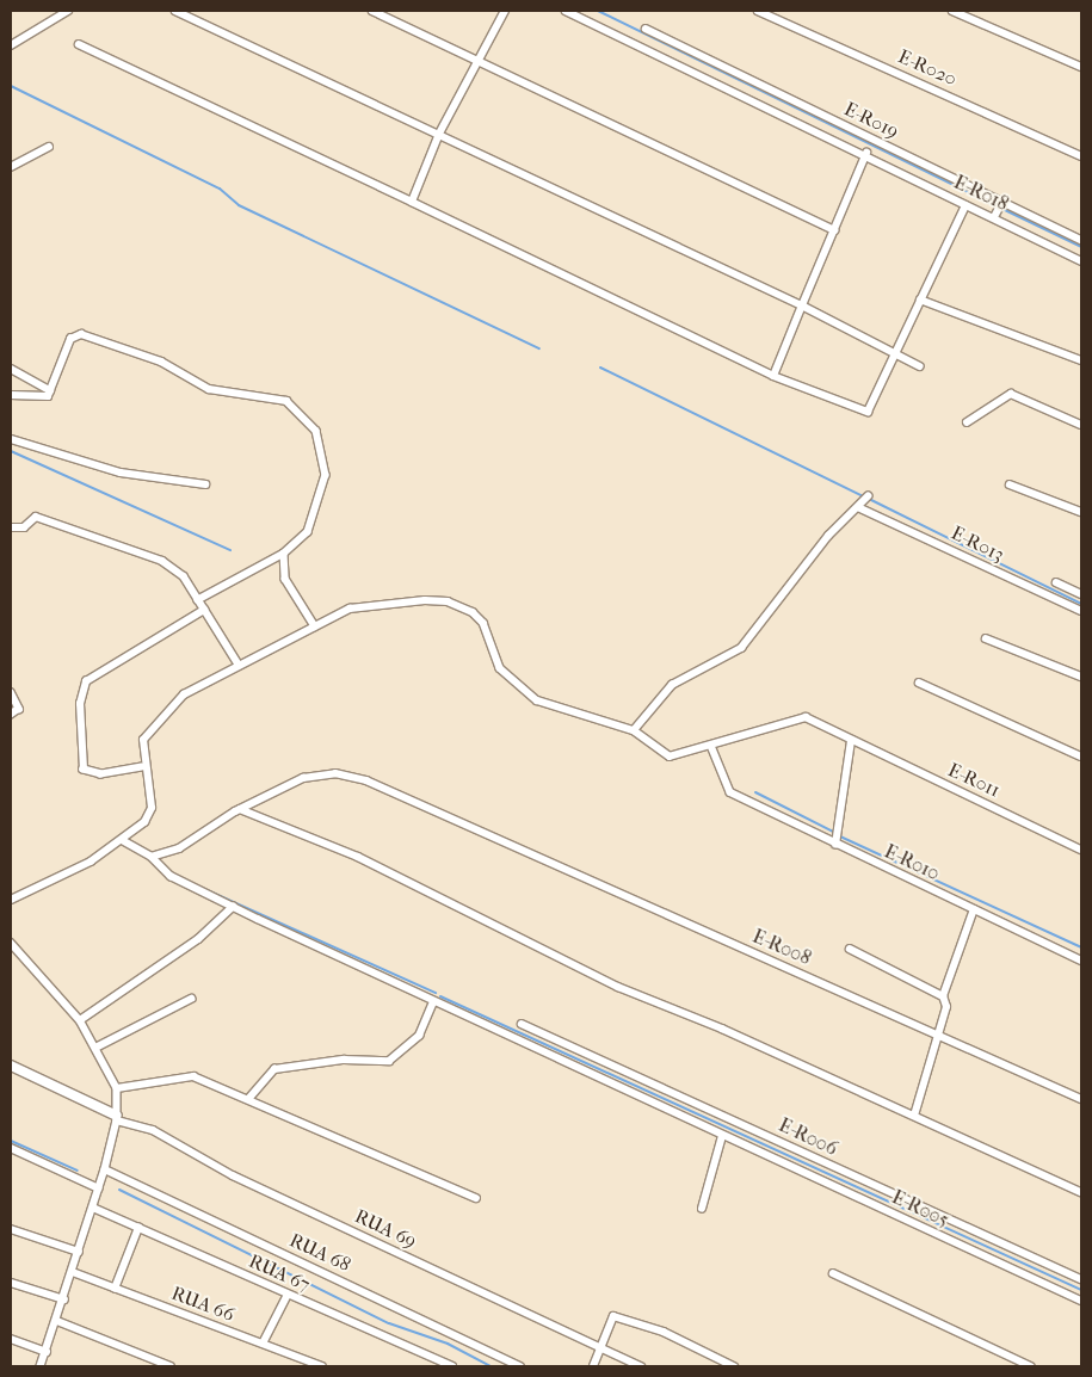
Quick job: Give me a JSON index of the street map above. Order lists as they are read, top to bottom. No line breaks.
{"streets":{"street":["E-R020","E-R019","E-R018","E-R013","E-R011","E-R010","E-R008","E-R006","E-R005","RUA 69","RUA 68","RUA 67","RUA 66"]},"crossings":[["E-R011","E-R010"],["E-R008","E-R005"]]}
